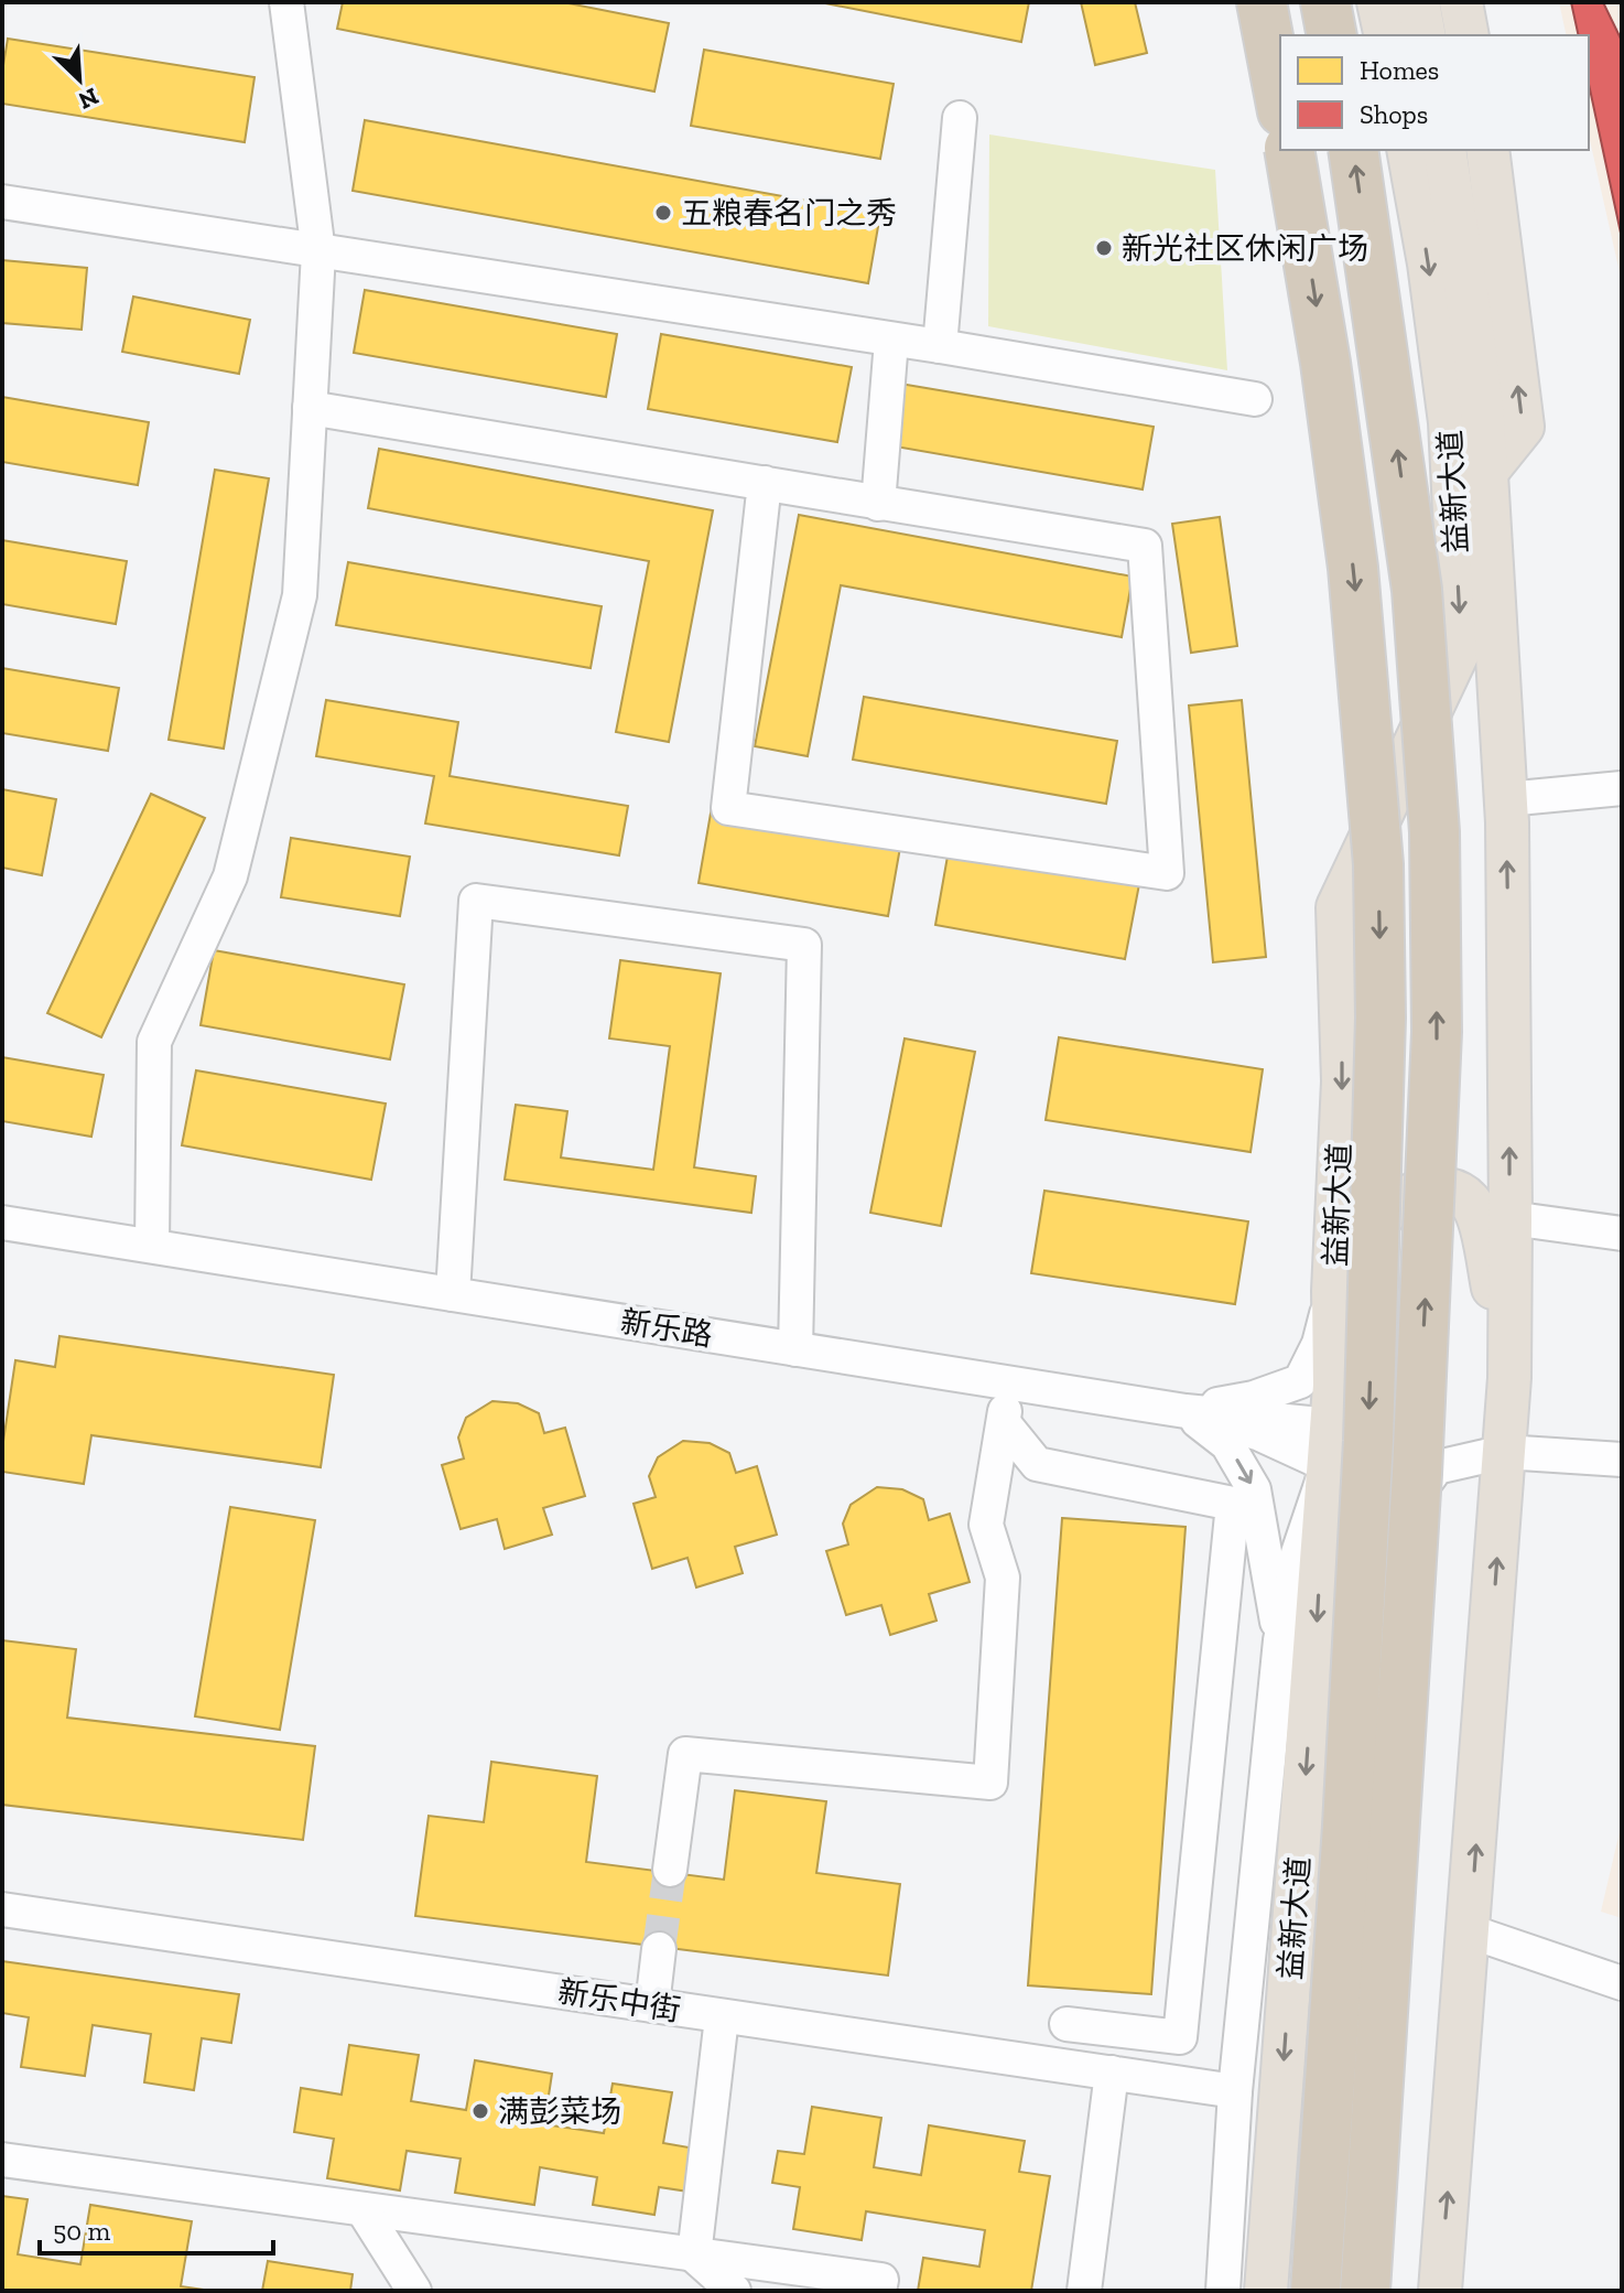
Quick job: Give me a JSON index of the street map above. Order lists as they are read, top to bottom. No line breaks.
{"streets":{"main road":["益新大道"],"street":["新乐路","新乐中街"]},"crossings":[["益新大道","新乐路"]],"places":["五粮春名门之秀","新光社区休闲广场","满彭菜场"],"legend":["Homes","Shops"],"scale_bar":"50 m","north":"bottom right"}
